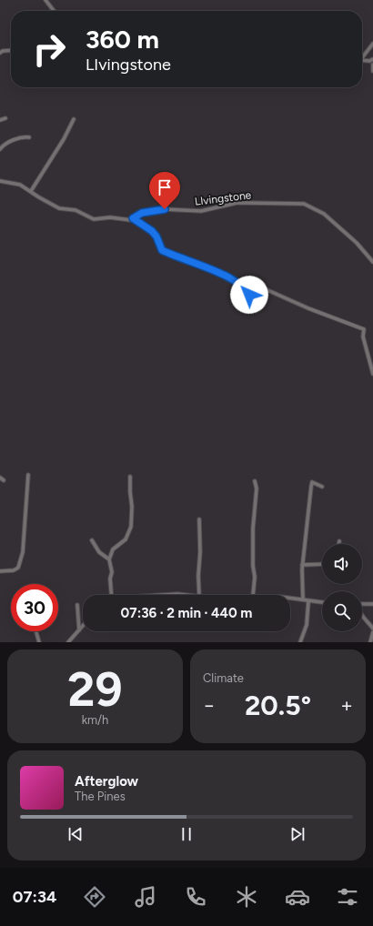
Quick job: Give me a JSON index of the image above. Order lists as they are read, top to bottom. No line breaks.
{"streets":{"street":["LIvingstone"]},"page":{"turn":["360 m","LIvingstone"],"limit":"30","trip":"07:36 · 2 min · 440 m","tile":[["29","km/h"],"Climate"],"heat":["−","20.5°","+"],"song":["Afterglow","The Pines"],"tabs":"07:34"}}
